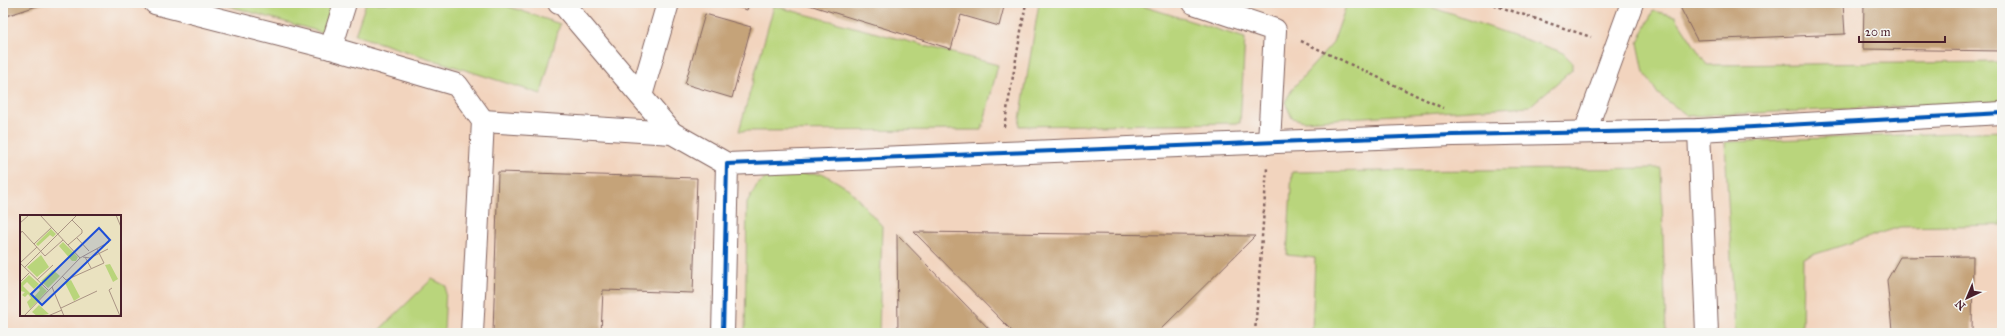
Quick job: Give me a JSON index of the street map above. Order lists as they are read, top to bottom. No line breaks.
{"scale_bar":"20 m","north":"bottom left"}
